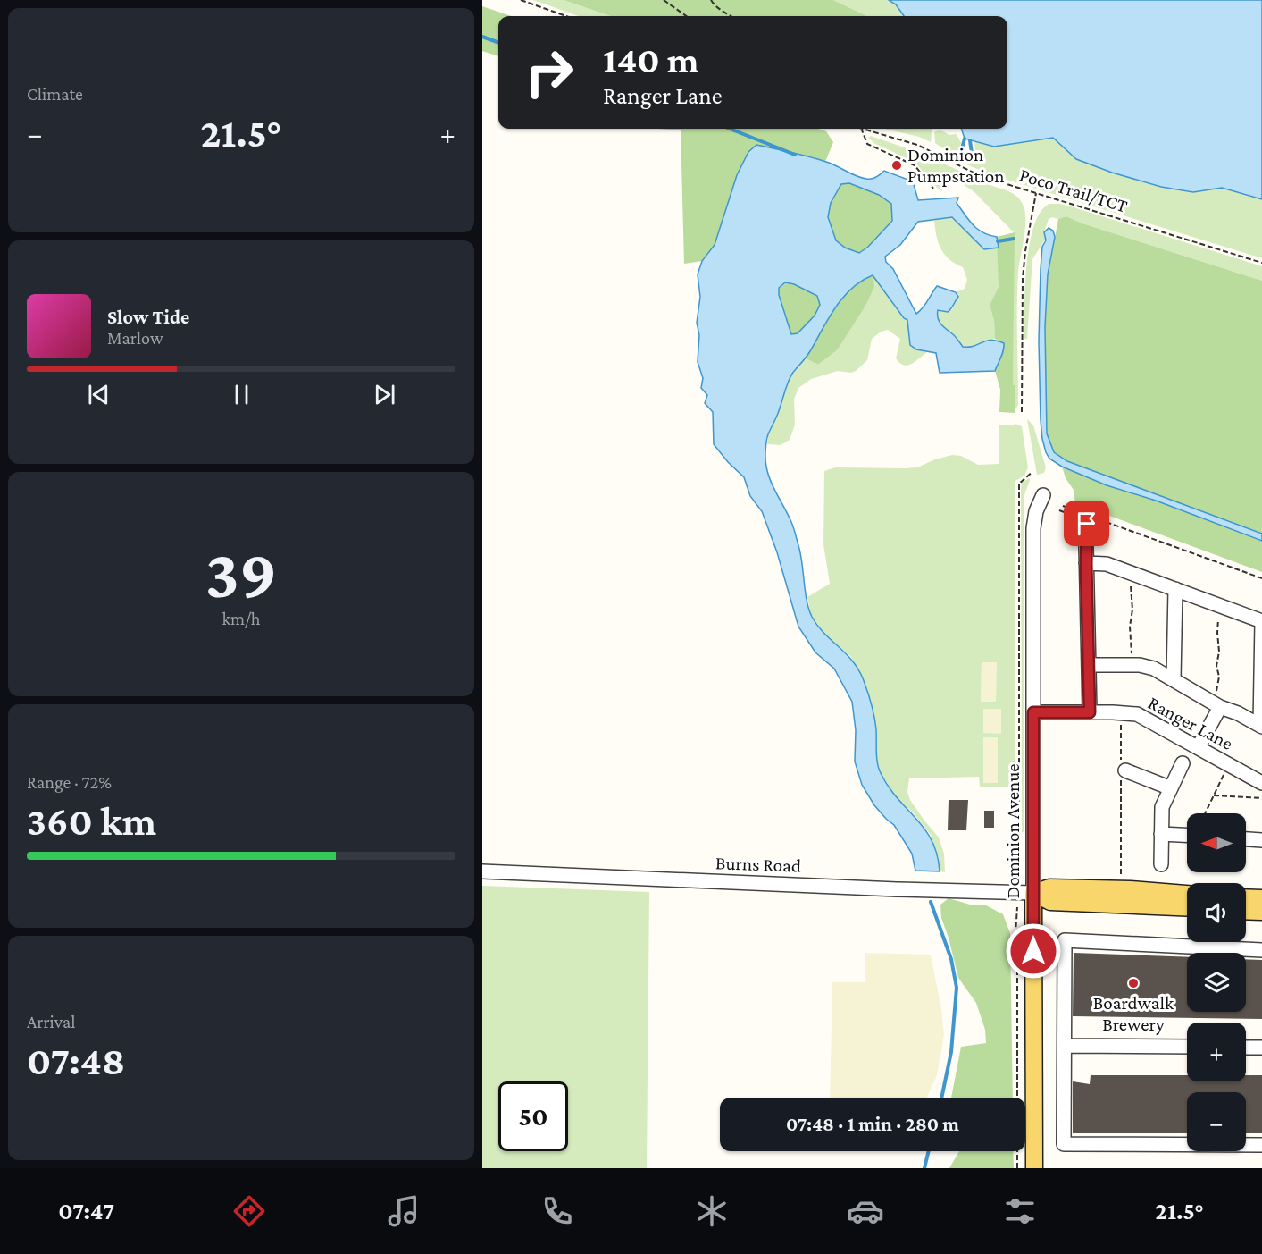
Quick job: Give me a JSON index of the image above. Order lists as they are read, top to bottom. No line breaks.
{"streets":{"main road":["Dominion Avenue"],"street":["Ranger Lane","Burns Road"],"path":["Poco Trail/TCT"]},"crossings":[["Ranger Lane","Dominion Avenue"],["Dominion Avenue","Burns Road"]],"places":["Dominion Pumpstation","Boardwalk Brewery"],"north":"left","page":{"tile":["Climate",["39","km/h"],["Range · 72%","360 km"],["Arrival","07:48"]],"turn":["140 m","Ranger Lane"],"heat":["−","21.5°","+"],"song":["Slow Tide","Marlow"],"map_buttons":["+","−"],"limit":"50","trip":"07:48 · 1 min · 280 m","tabs":["07:47","21.5°"]}}
